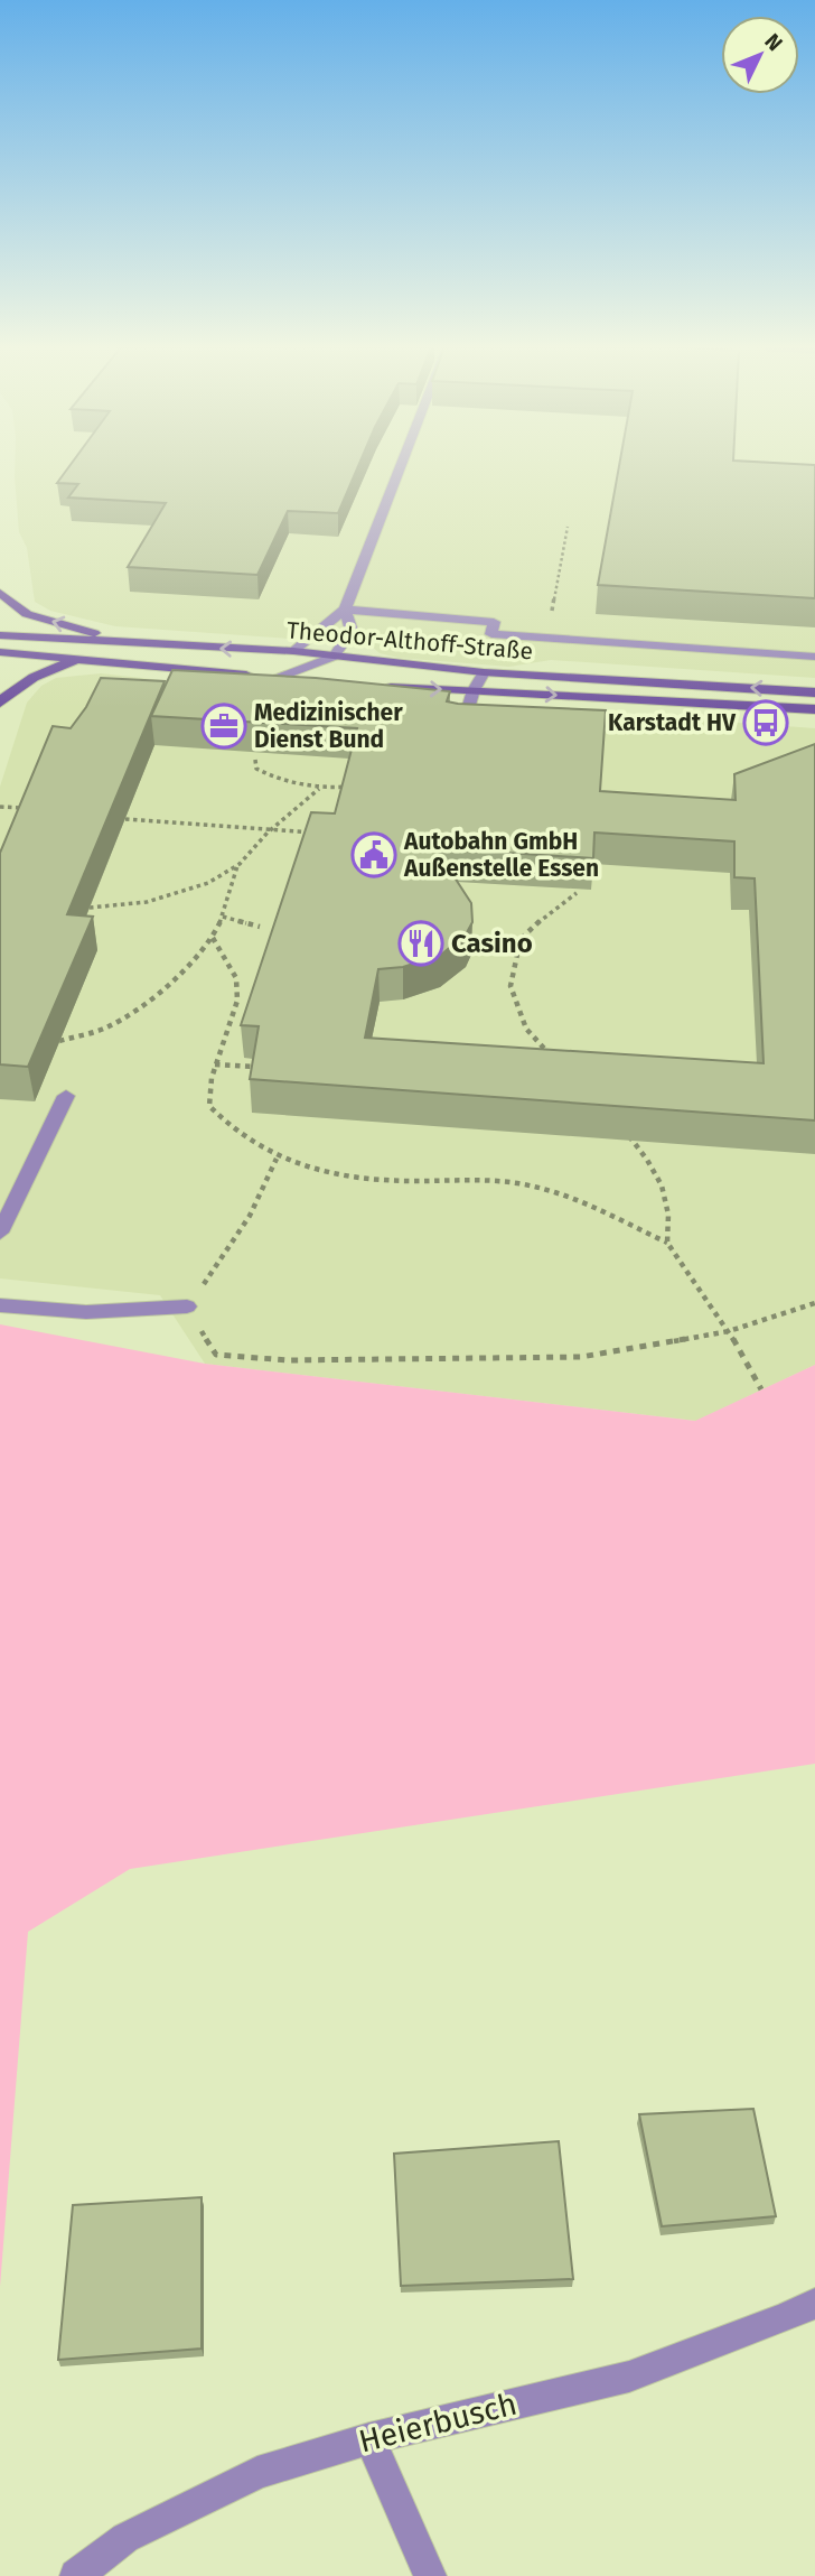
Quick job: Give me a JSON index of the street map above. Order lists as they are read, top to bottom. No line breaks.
{"streets":{"street":["Theodor-Althoff-Straße","Heierbusch"]},"places":{"bus stop":["Karstadt HV"],"office":["Medizinischer Dienst Bund"],"public building":["Autobahn GmbH Außenstelle Essen"],"restaurant":["Casino"]},"north":"top right"}
